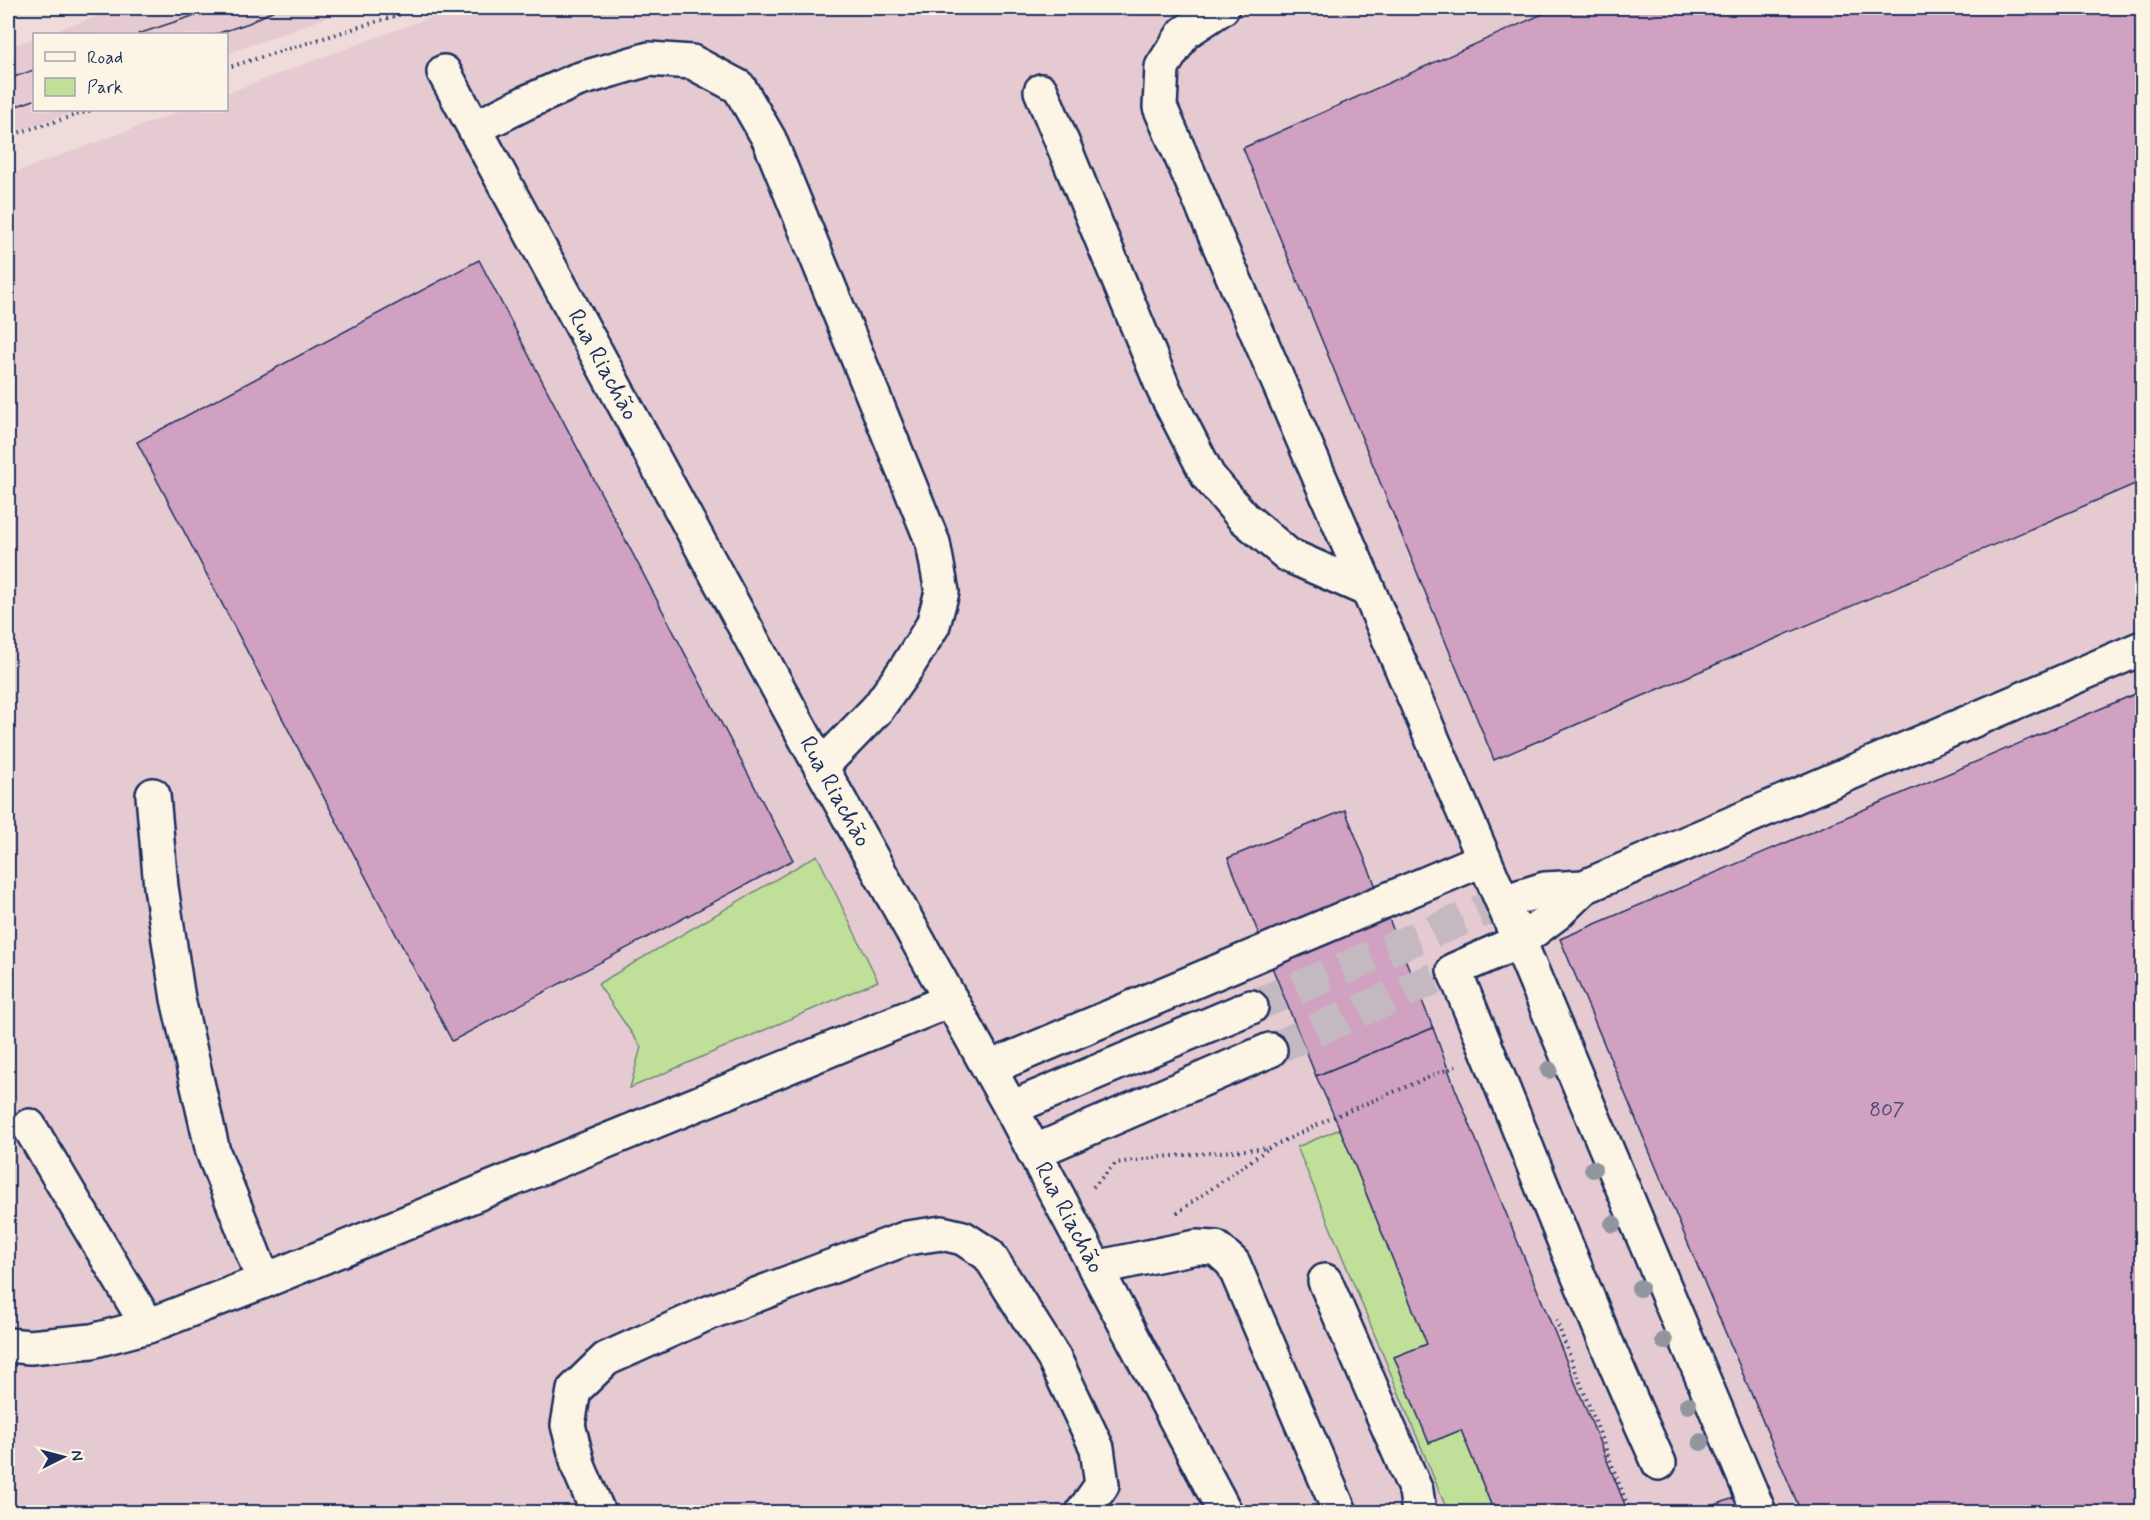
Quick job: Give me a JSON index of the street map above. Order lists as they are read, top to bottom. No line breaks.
{"streets":{"street":["Rua Riachão"]},"house_numbers":["807"],"legend":["Road","Park"],"north":"right"}
